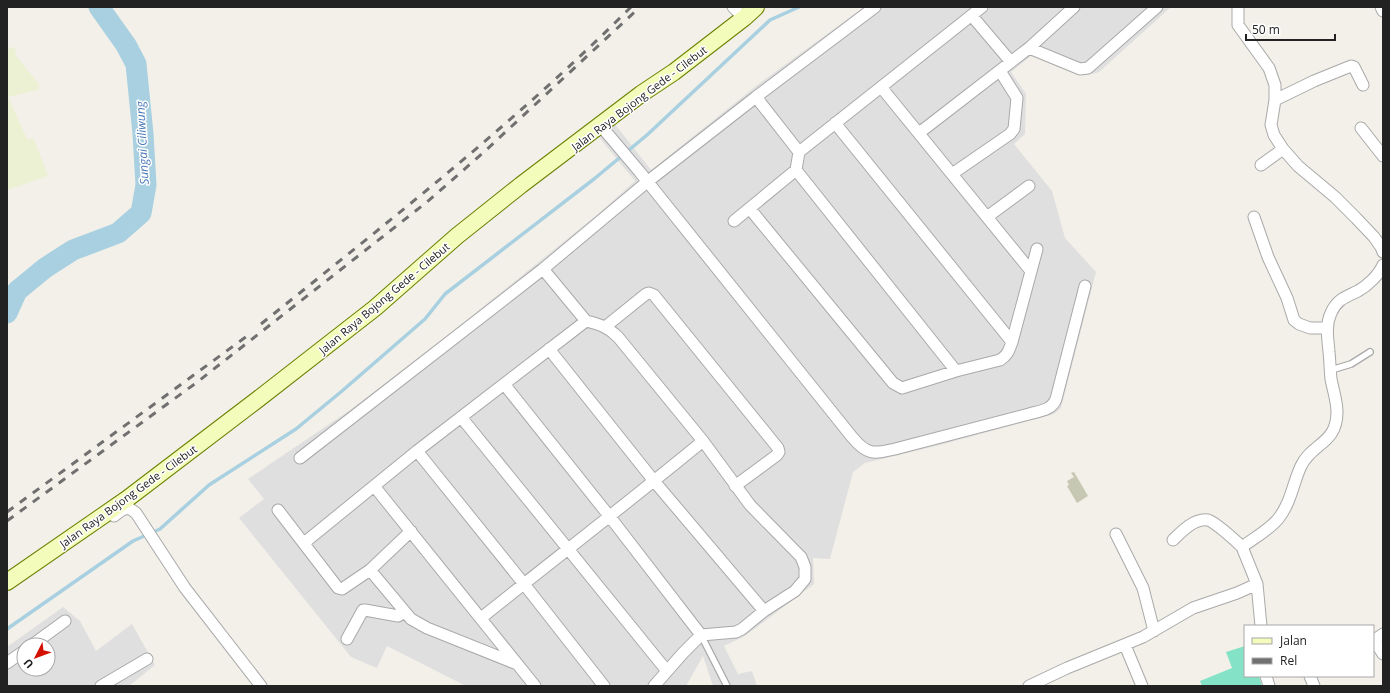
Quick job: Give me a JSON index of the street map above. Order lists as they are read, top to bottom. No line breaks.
{"streets":{"main road":["Jalan Raya Bojong Gede - Cilebut"]},"water":["Sungai Ciliwung"],"legend":["Jalan","Rel"],"scale_bar":"50 m","north":"bottom left"}
